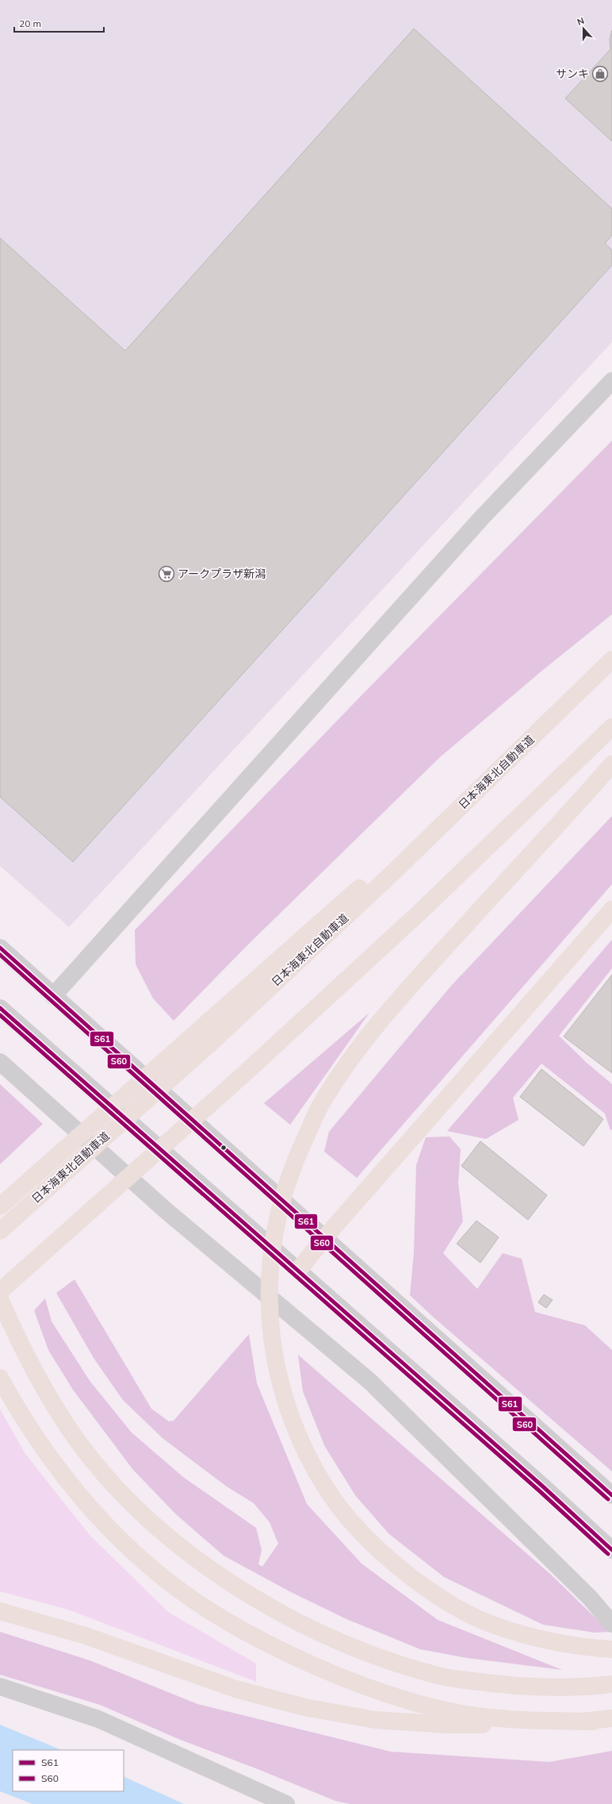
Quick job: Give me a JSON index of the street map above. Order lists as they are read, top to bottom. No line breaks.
{"streets":{"highway":["日本海東北自動車道"]},"places":{"shop":["サンキ"],"supermarket":["アークプラザ新潟"]},"lines":["transit line S61","transit line S60"],"legend":["S61","S60"],"scale_bar":"20 m","north":"top"}
